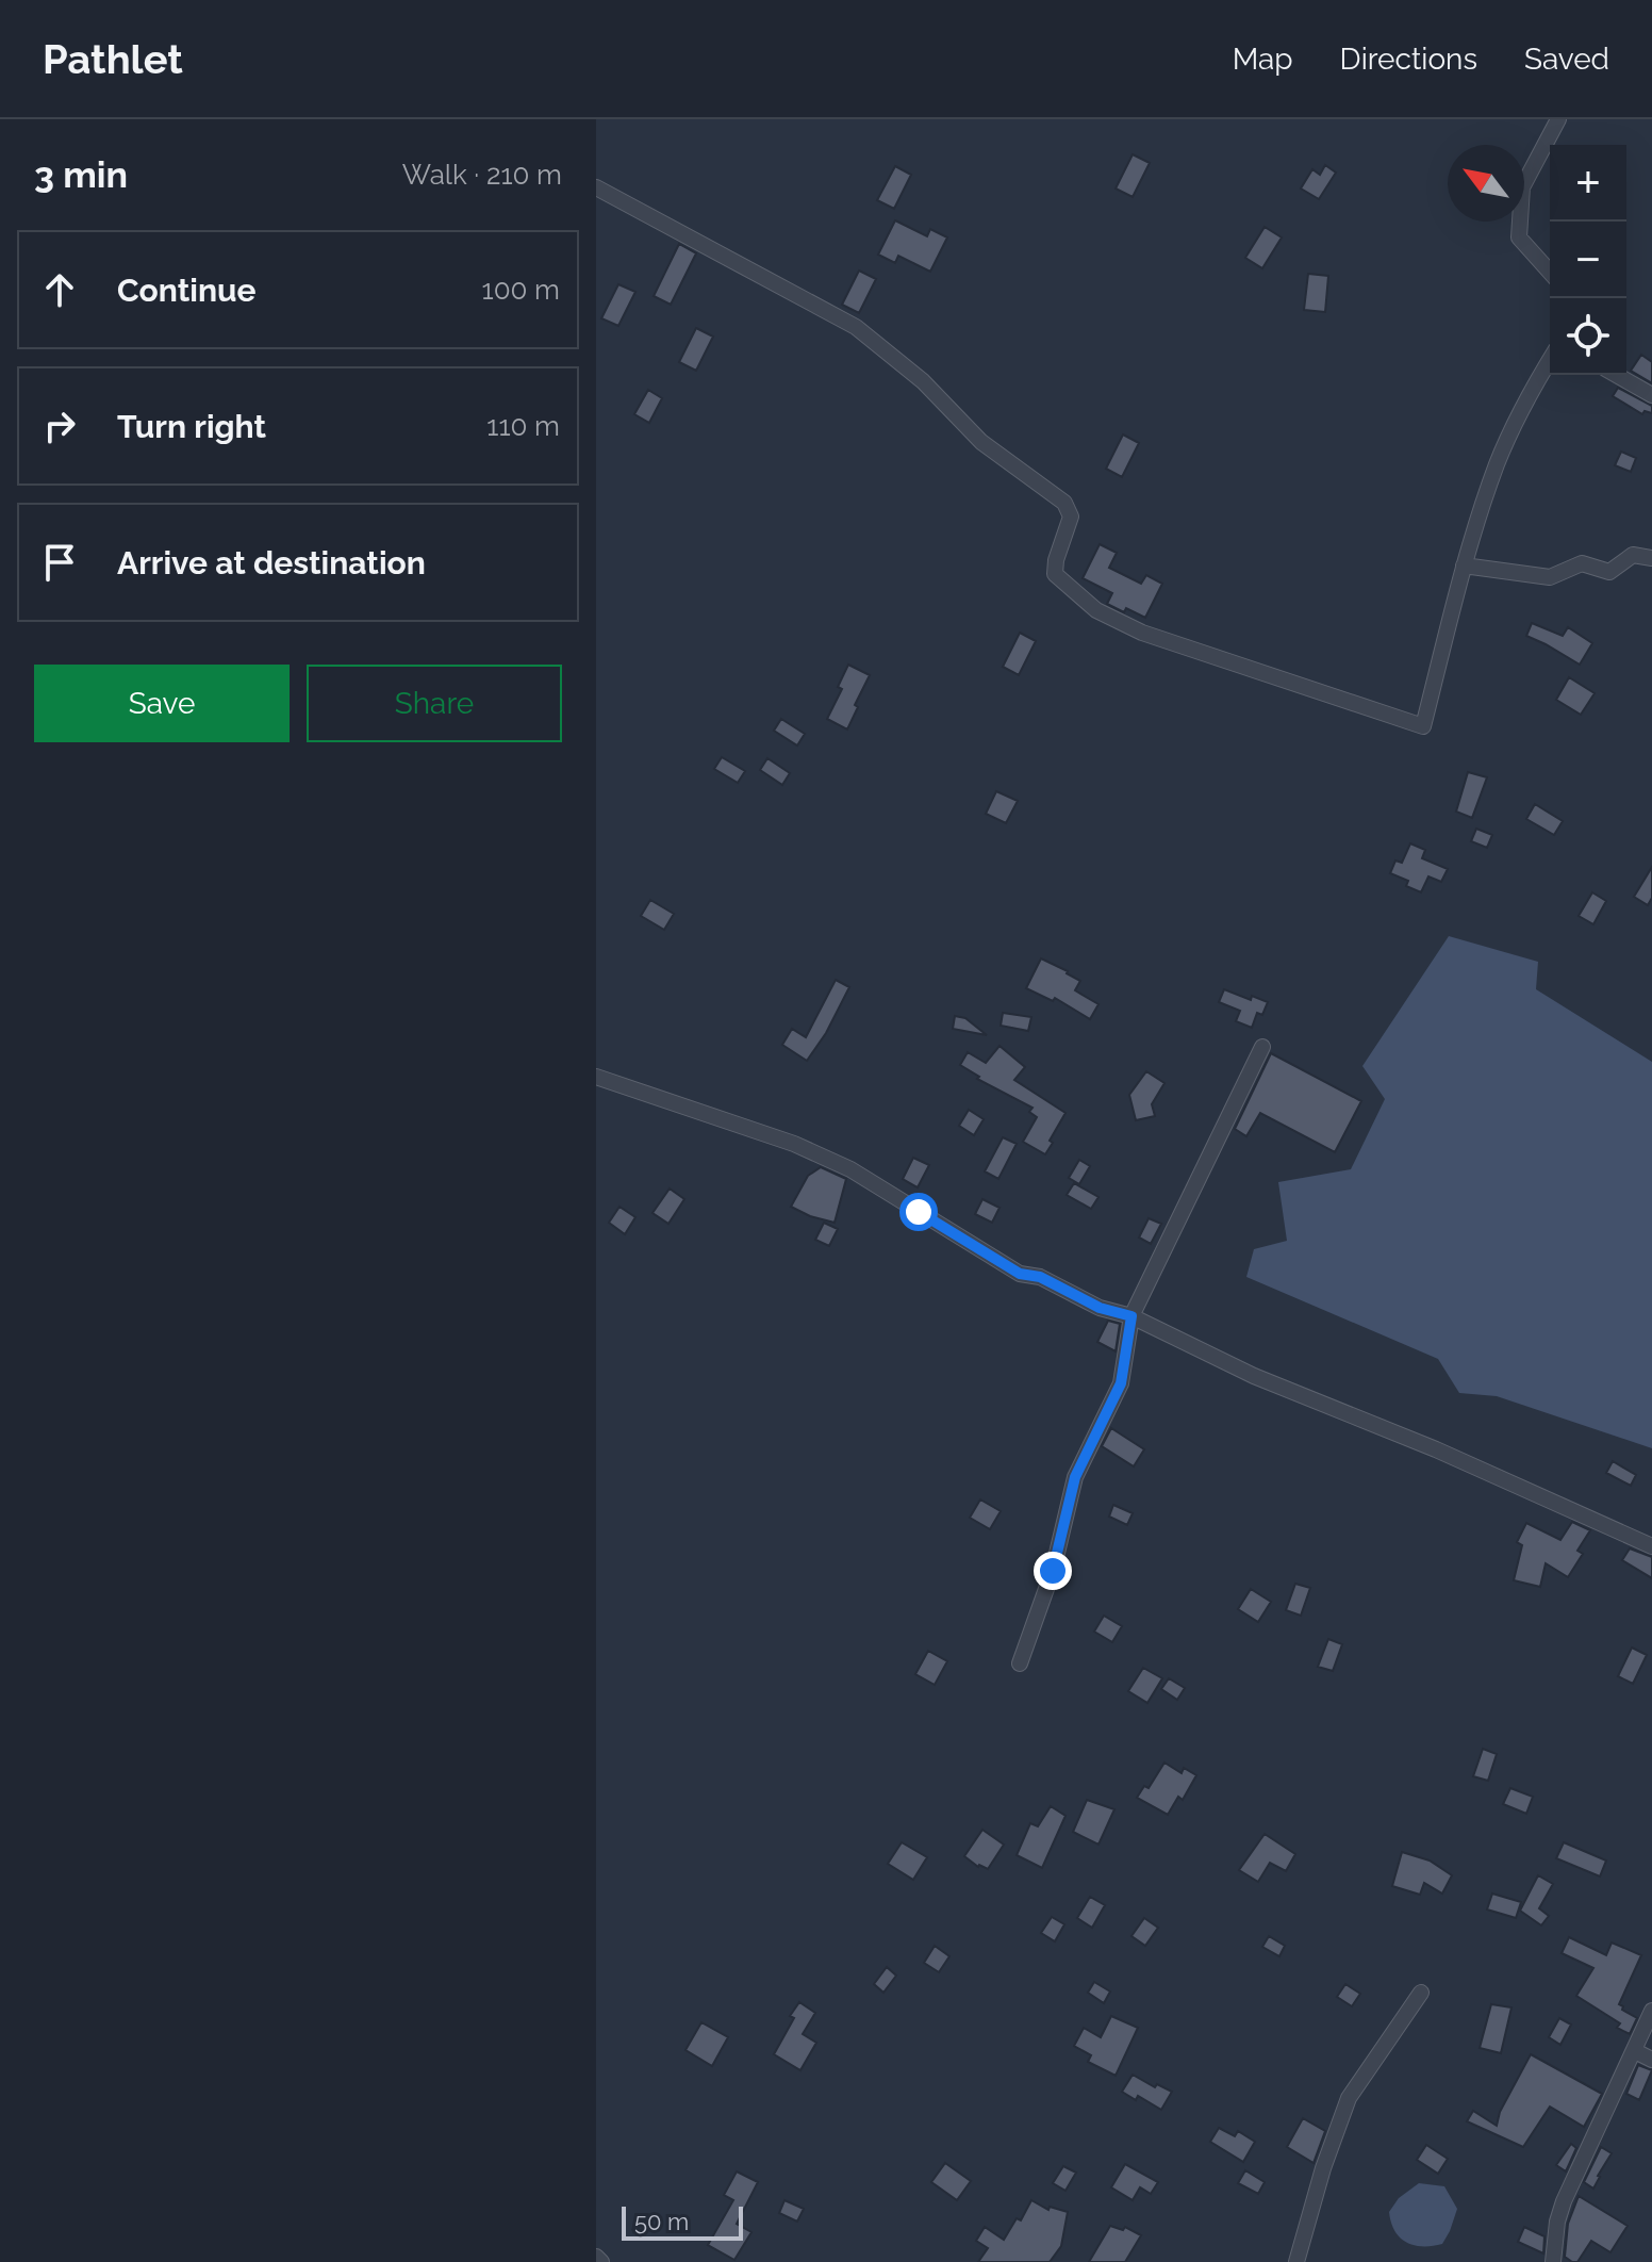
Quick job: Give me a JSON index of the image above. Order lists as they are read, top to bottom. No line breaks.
{"scale_bar":"50 m","north":"top left","page":{"header":"Pathlet","nav":["Map","Directions","Saved"],"heading":["3 min","Walk · 210 m"],"map_buttons":["+","−"],"list":[["Continue","100 m"],["Turn right","110 m"],"Arrive at destination"],"buttons":["Save","Share"],"scale":"50 m"}}
